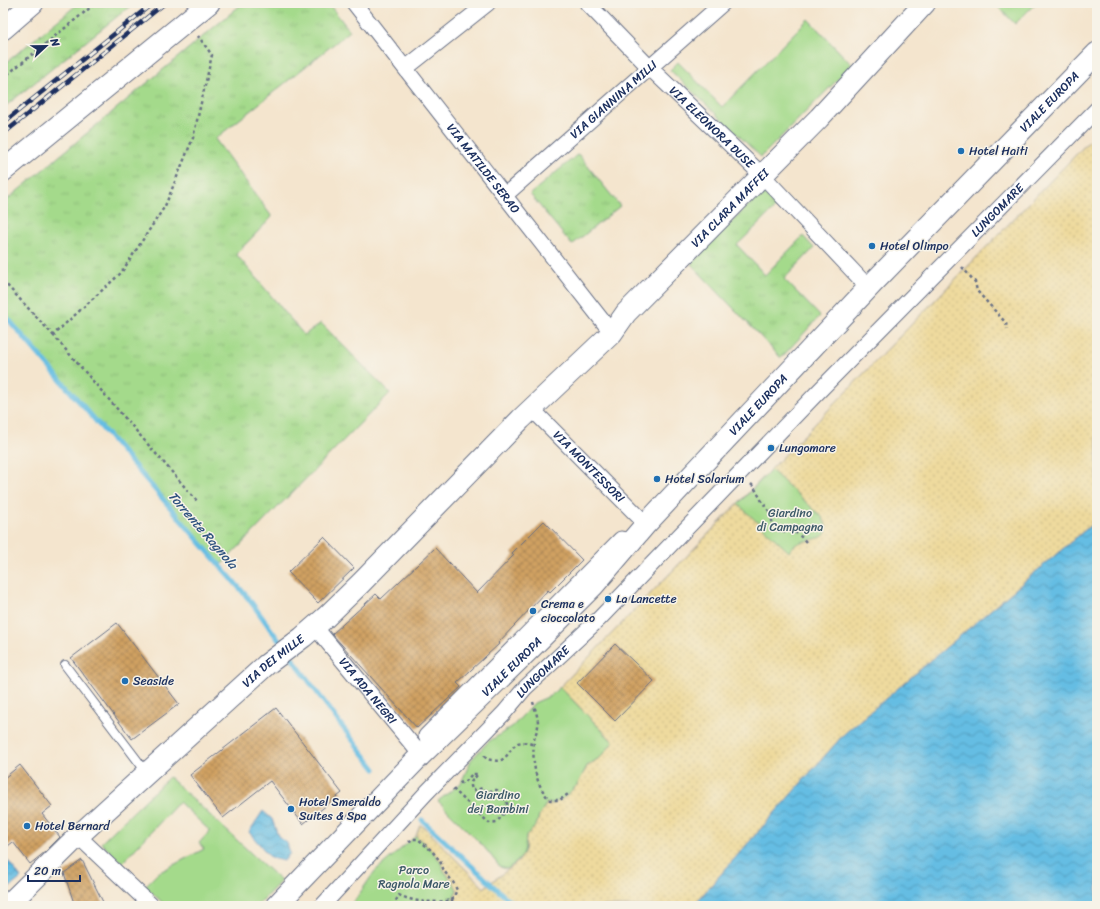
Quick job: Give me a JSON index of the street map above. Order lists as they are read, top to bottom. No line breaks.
{"streets":{"street":["VIA GIANNINA MILLI","VIALE EUROPA","VIA ELEONORA DUSE","VIA MATILDE SERAO","VIA CLARA MAFFEI","LUNGOMARE","VIA MONTESSORI","VIA DEI MILLE","VIA ADA NEGRI"]},"crossings":[["VIA GIANNINA MILLI","VIA ELEONORA DUSE"],["VIA GIANNINA MILLI","VIA MATILDE SERAO"],["VIALE EUROPA","VIA ELEONORA DUSE"],["VIALE EUROPA","VIA MONTESSORI"],["VIALE EUROPA","VIA ADA NEGRI"],["VIA ELEONORA DUSE","VIA CLARA MAFFEI"],["VIA MATILDE SERAO","VIA CLARA MAFFEI"],["VIA CLARA MAFFEI","VIA MONTESSORI"],["VIA CLARA MAFFEI","VIA DEI MILLE"],["VIA MONTESSORI","VIA DEI MILLE"],["VIA DEI MILLE","VIA ADA NEGRI"]],"water":["Torrente Ragnola"],"parks":["Giardino di Campagna","Giardino dei Bambini","Parco Ragnola Mare"],"places":["Hotel Haiti","Hotel Olimpo","Lungomare","Hotel Solarium","La Lancette","Crema e cioccolato","Seaside","Hotel Smeraldo Suites & Spa","Hotel Bernard"],"scale_bar":"20 m","north":"right"}
